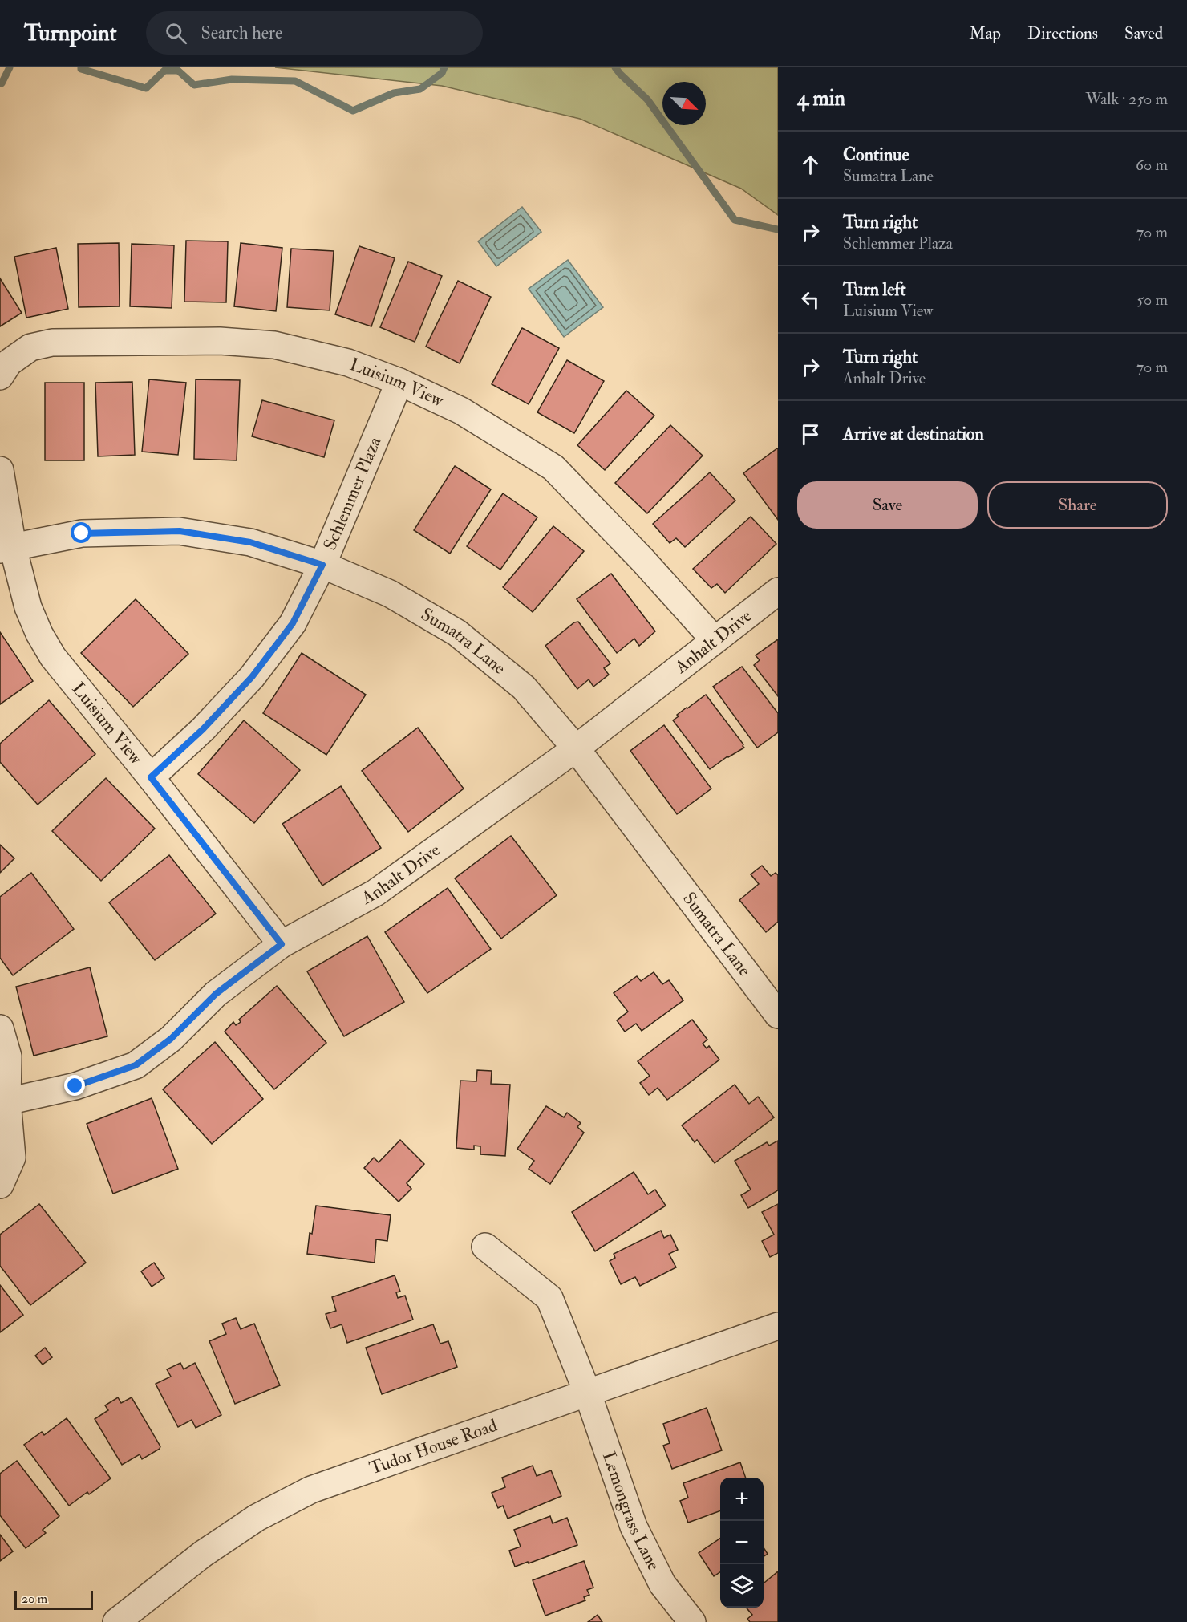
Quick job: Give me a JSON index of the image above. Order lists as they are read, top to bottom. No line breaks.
{"streets":{"street":["Luisium View","Schlemmer Plaza","Anhalt Drive","Sumatra Lane","Tudor House Road","Lemongrass Lane"]},"crossings":[["Luisium View","Schlemmer Plaza"],["Luisium View","Anhalt Drive"],["Luisium View","Sumatra Lane"],["Schlemmer Plaza","Sumatra Lane"],["Anhalt Drive","Sumatra Lane"],["Tudor House Road","Lemongrass Lane"]],"scale_bar":"20 m","north":"bottom right","page":{"header":"Turnpoint","search":"Search here","nav":["Map","Directions","Saved"],"heading":["4 min","Walk · 250 m"],"list":[["Continue","Sumatra Lane","60 m"],["Turn right","Schlemmer Plaza","70 m"],["Turn left","Luisium View","50 m"],["Turn right","Anhalt Drive","70 m"],"Arrive at destination"],"buttons":["Save","Share"],"map_buttons":["+","−"],"scale":"20 m"}}
